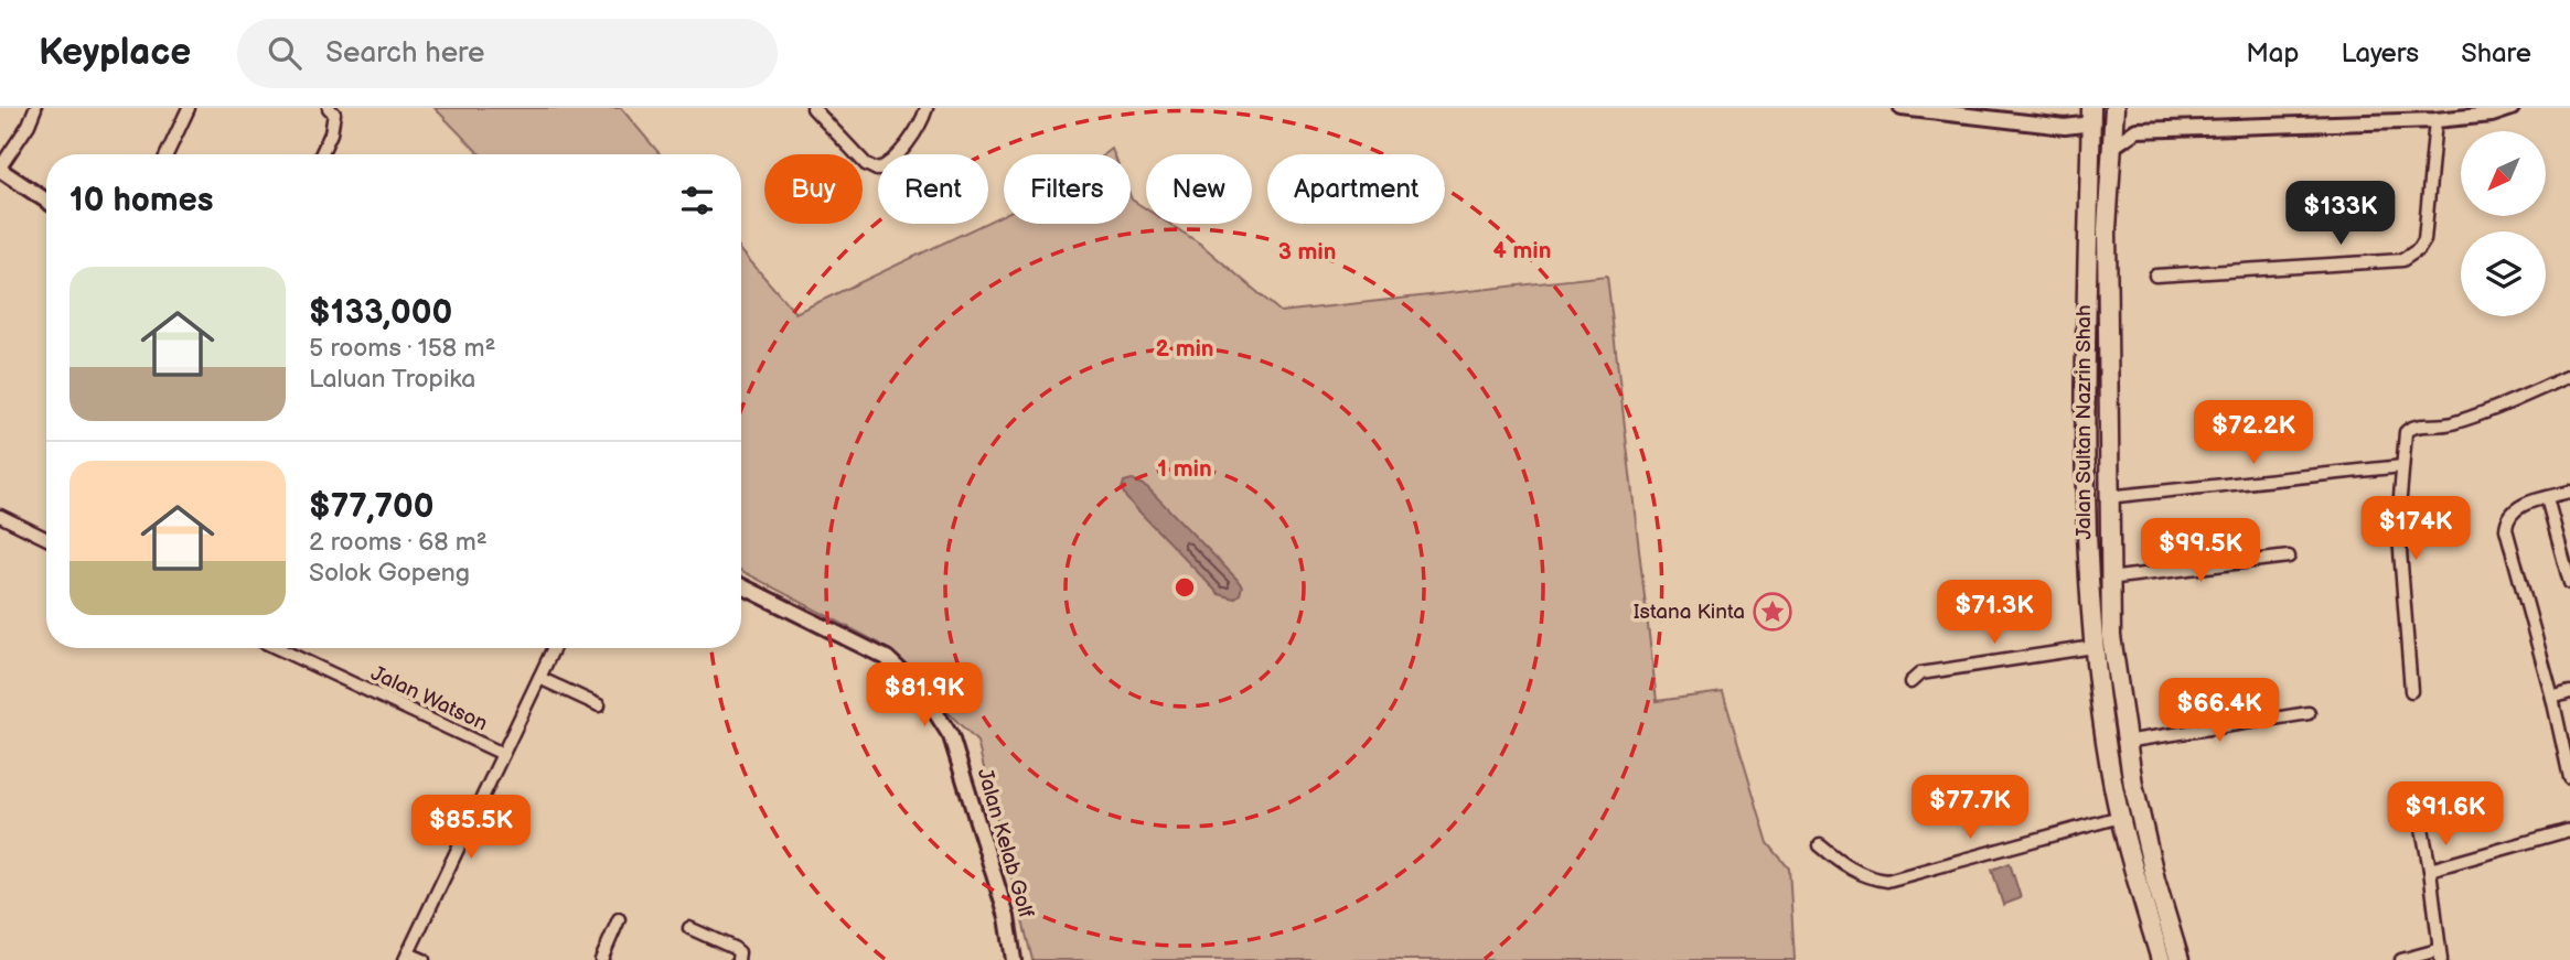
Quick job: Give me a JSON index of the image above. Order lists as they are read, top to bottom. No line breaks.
{"streets":{"highway":["Jalan Sultan Nazrin Shah"],"street":["Jalan Watson","Jalan Kelab Golf"]},"places":{"place":["Istana Kinta"]},"north":"bottom left","page":{"header":"Keyplace","search":"Search here","nav":["Map","Layers","Share"],"chip":["Buy","Rent","Filters","New","Apartment"],"heading":"10 homes","price":["$133K","$72.2K","$174K","$99.5K","$71.3K","$81.9K","$66.4K","$77.7K","$91.6K","$85.5K"],"list":[{"name":"$133,000","note":"5 rooms · 158 m² · Laluan Tropika"},{"name":"$77,700","note":"2 rooms · 68 m² · Solok Gopeng"}]},"rings":["4 min","3 min","2 min","1 min"]}
